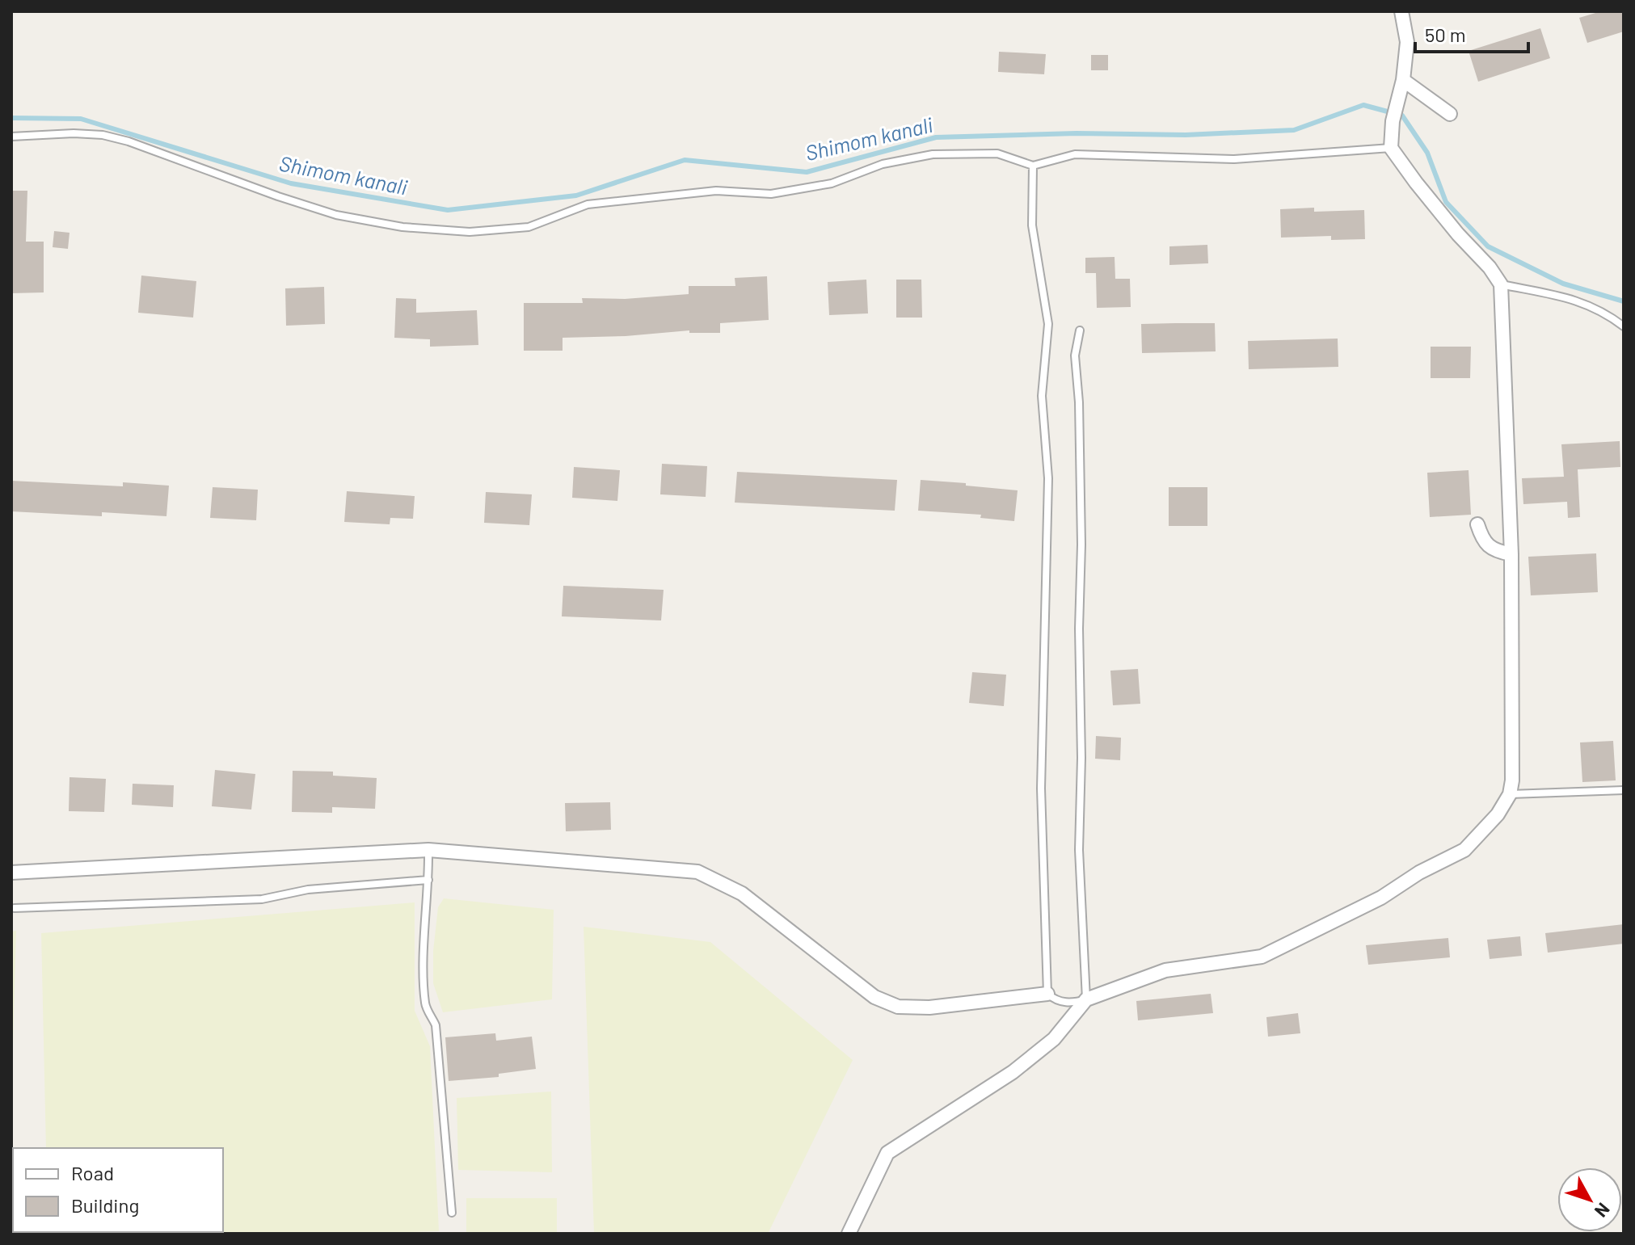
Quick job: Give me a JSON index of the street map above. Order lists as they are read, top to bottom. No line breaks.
{"water":["Shimom kanali"],"legend":["Road","Building"],"scale_bar":"50 m","north":"bottom right"}
